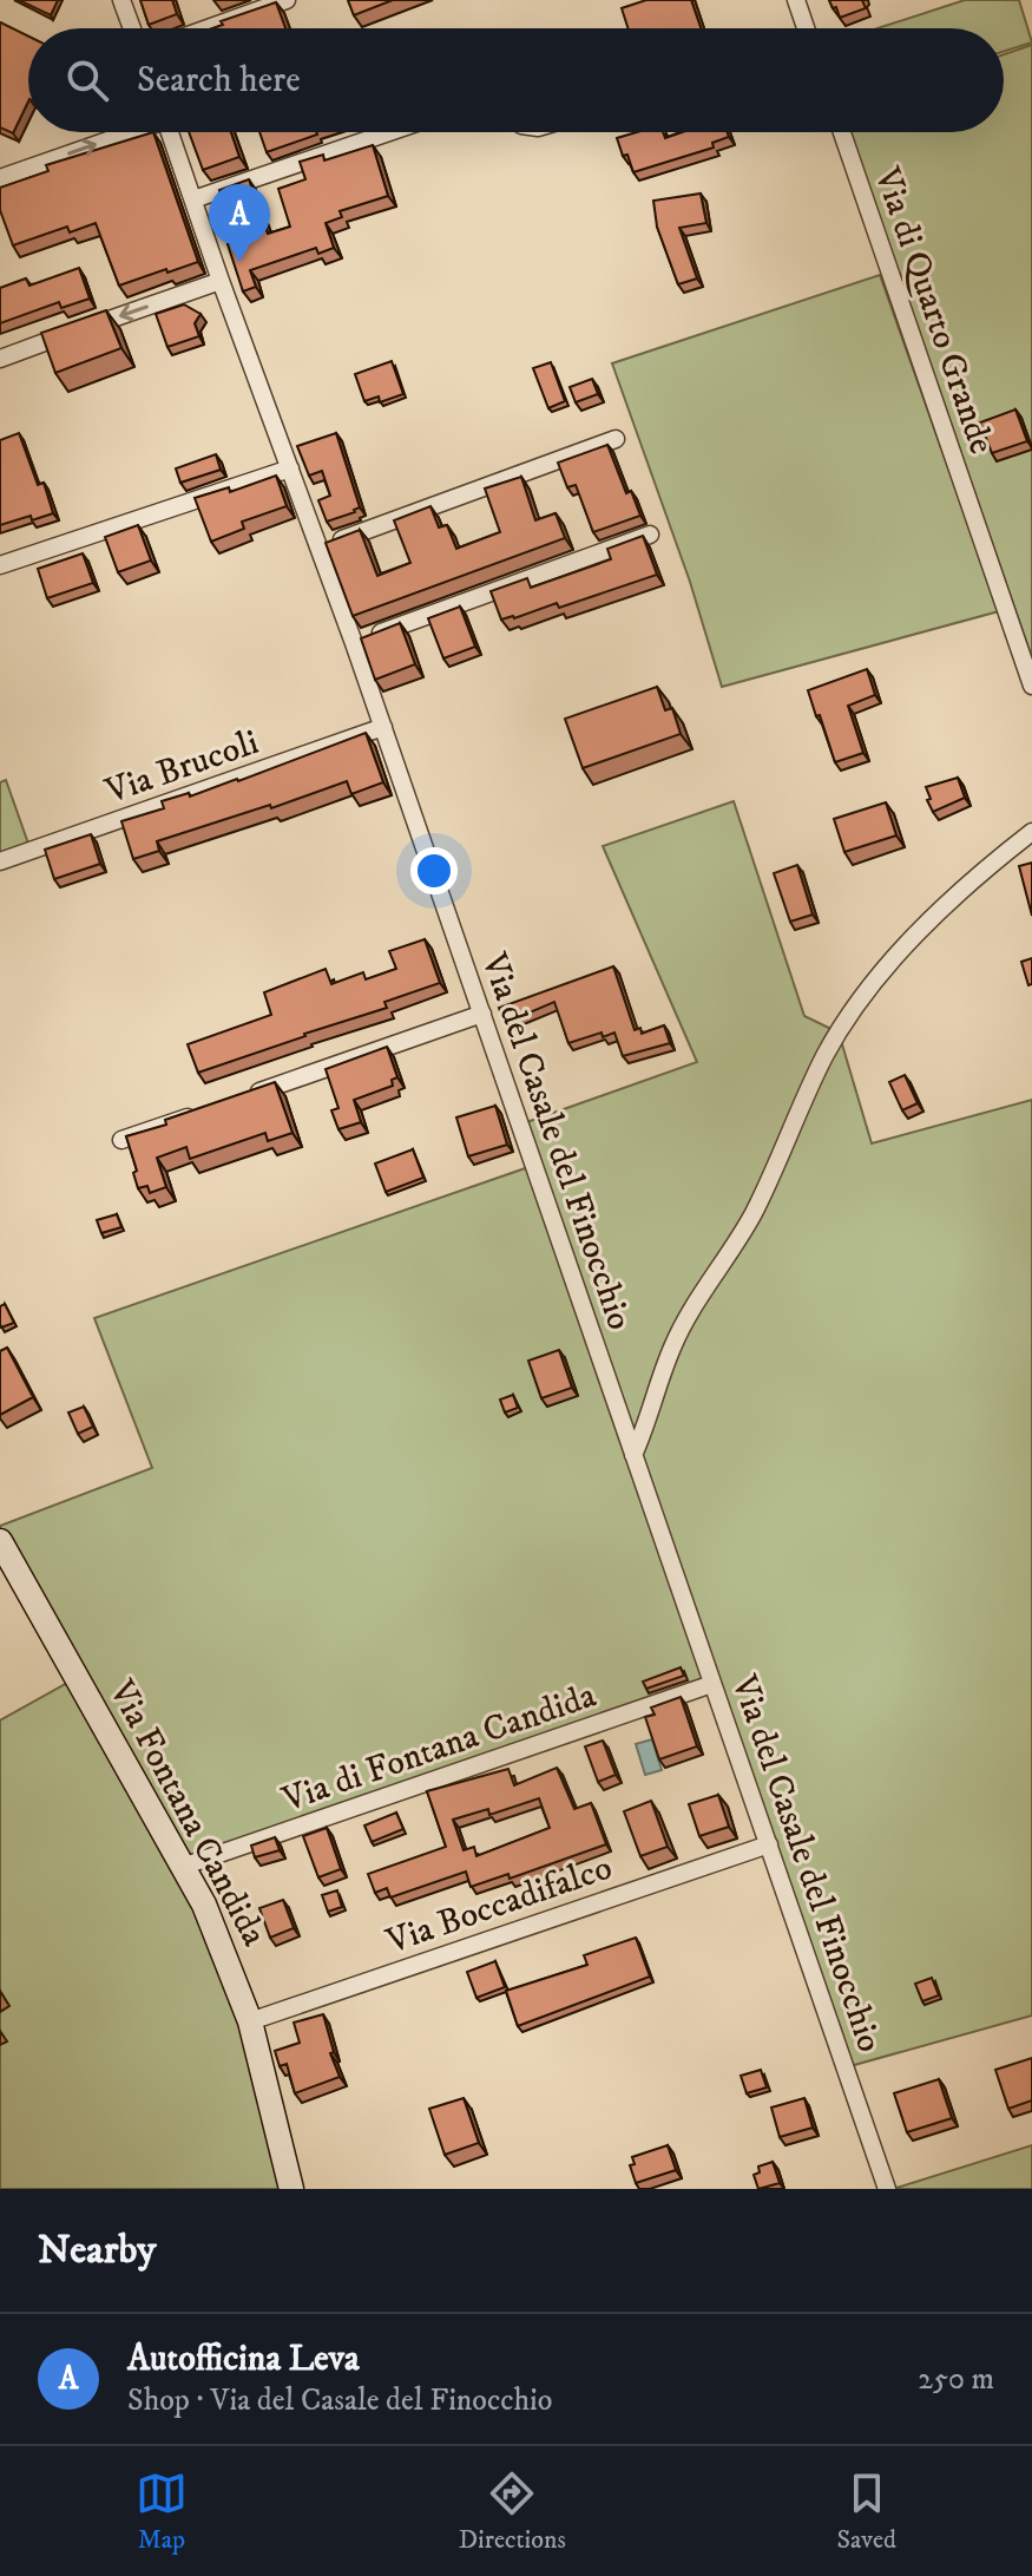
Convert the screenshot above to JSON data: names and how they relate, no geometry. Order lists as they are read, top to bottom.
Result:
{
  "streets": {
    "main road": ["Via Fontana Candida"],
    "street": [
      "Via di Quarto Grande",
      "Via Brucoli",
      "Via del Casale del Finocchio",
      "Via di Fontana Candida",
      "Via Boccadifalco"
    ]
  },
  "crossings": [
    ["Via Brucoli", "Via del Casale del Finocchio"],
    ["Via del Casale del Finocchio", "Via di Fontana Candida"],
    ["Via del Casale del Finocchio", "Via Boccadifalco"],
    ["Via di Fontana Candida", "Via Fontana Candida"],
    ["Via Fontana Candida", "Via Boccadifalco"]
  ],
  "page": {
    "search": "Search here",
    "pins": "A",
    "heading": "Nearby",
    "list": [
      {
        "mark": "A",
        "name": "Autofficina Leva",
        "note": "Shop · Via del Casale del Finocchio",
        "value": "250 m"
      }
    ],
    "nav": ["Map", "Directions", "Saved"]
  }
}
